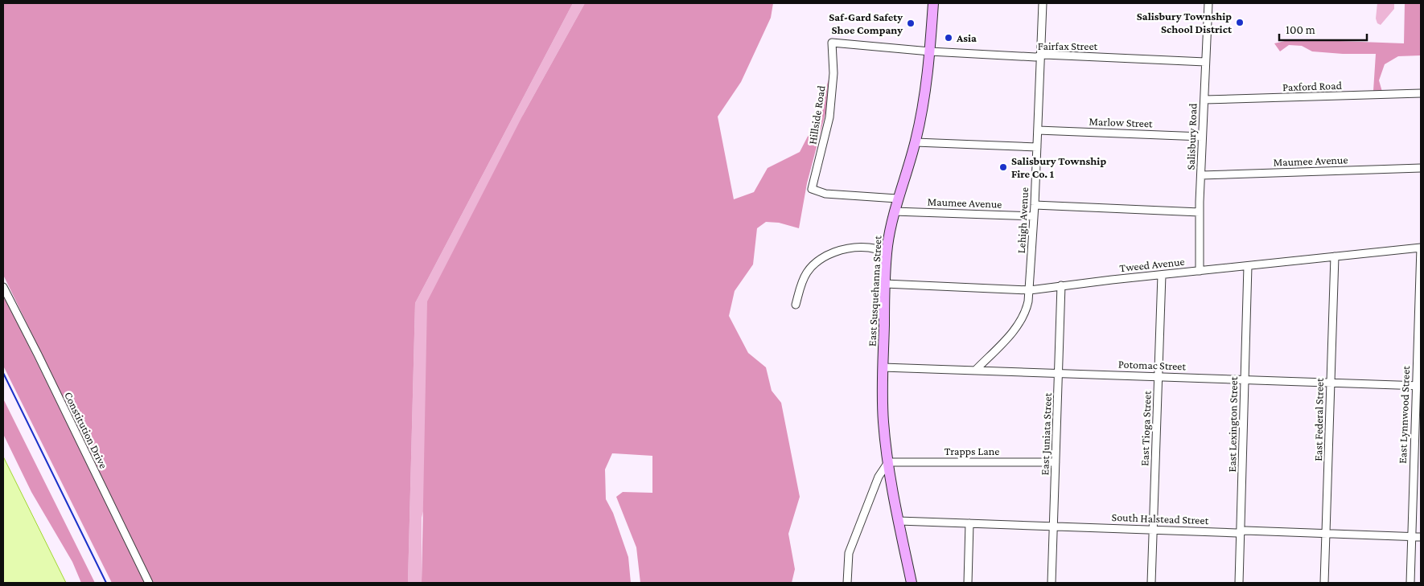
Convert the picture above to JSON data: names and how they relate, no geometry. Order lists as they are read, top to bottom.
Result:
{
  "streets": {
    "main road": ["East Susquehanna Street"],
    "street": [
      "Fairfax Street",
      "Paxford Road",
      "Hillside Road",
      "Marlow Street",
      "Salisbury Road",
      "Maumee Avenue",
      "Lehigh Avenue",
      "Tweed Avenue",
      "Potomac Street",
      "East Lynnwood Street",
      "East Federal Street",
      "East Lexington Street",
      "East Tioga Street",
      "Constitution Drive",
      "East Juniata Street",
      "Trapps Lane",
      "South Halstead Street"
    ]
  },
  "crossings": [
    ["Fairfax Street", "Hillside Road"],
    ["Fairfax Street", "Salisbury Road"],
    ["Fairfax Street", "Lehigh Avenue"],
    ["Fairfax Street", "East Susquehanna Street"],
    ["Paxford Road", "Salisbury Road"],
    ["Hillside Road", "East Susquehanna Street"],
    ["Marlow Street", "Salisbury Road"],
    ["Marlow Street", "Lehigh Avenue"],
    ["Salisbury Road", "Maumee Avenue"],
    ["Salisbury Road", "Tweed Avenue"],
    ["Maumee Avenue", "Lehigh Avenue"],
    ["Maumee Avenue", "East Susquehanna Street"],
    ["Lehigh Avenue", "Tweed Avenue"],
    ["Lehigh Avenue", "Potomac Street"],
    ["Tweed Avenue", "East Susquehanna Street"],
    ["Tweed Avenue", "East Lynnwood Street"],
    ["Tweed Avenue", "East Federal Street"],
    ["Tweed Avenue", "East Lexington Street"],
    ["Tweed Avenue", "East Tioga Street"],
    ["Tweed Avenue", "East Juniata Street"],
    ["East Susquehanna Street", "Potomac Street"],
    ["East Susquehanna Street", "Trapps Lane"],
    ["East Susquehanna Street", "South Halstead Street"],
    ["Potomac Street", "East Lynnwood Street"],
    ["Potomac Street", "East Federal Street"],
    ["Potomac Street", "East Lexington Street"],
    ["Potomac Street", "East Tioga Street"],
    ["Potomac Street", "East Juniata Street"],
    ["East Lynnwood Street", "South Halstead Street"],
    ["East Federal Street", "South Halstead Street"],
    ["East Lexington Street", "South Halstead Street"],
    ["East Tioga Street", "South Halstead Street"],
    ["East Juniata Street", "Trapps Lane"],
    ["East Juniata Street", "South Halstead Street"]
  ],
  "places": [
    "Salisbury Township School District",
    "Saf-Gard Safety Shoe Company",
    "Asia",
    "Salisbury Township Fire Co. 1"
  ],
  "scale_bar": "100 m"
}
